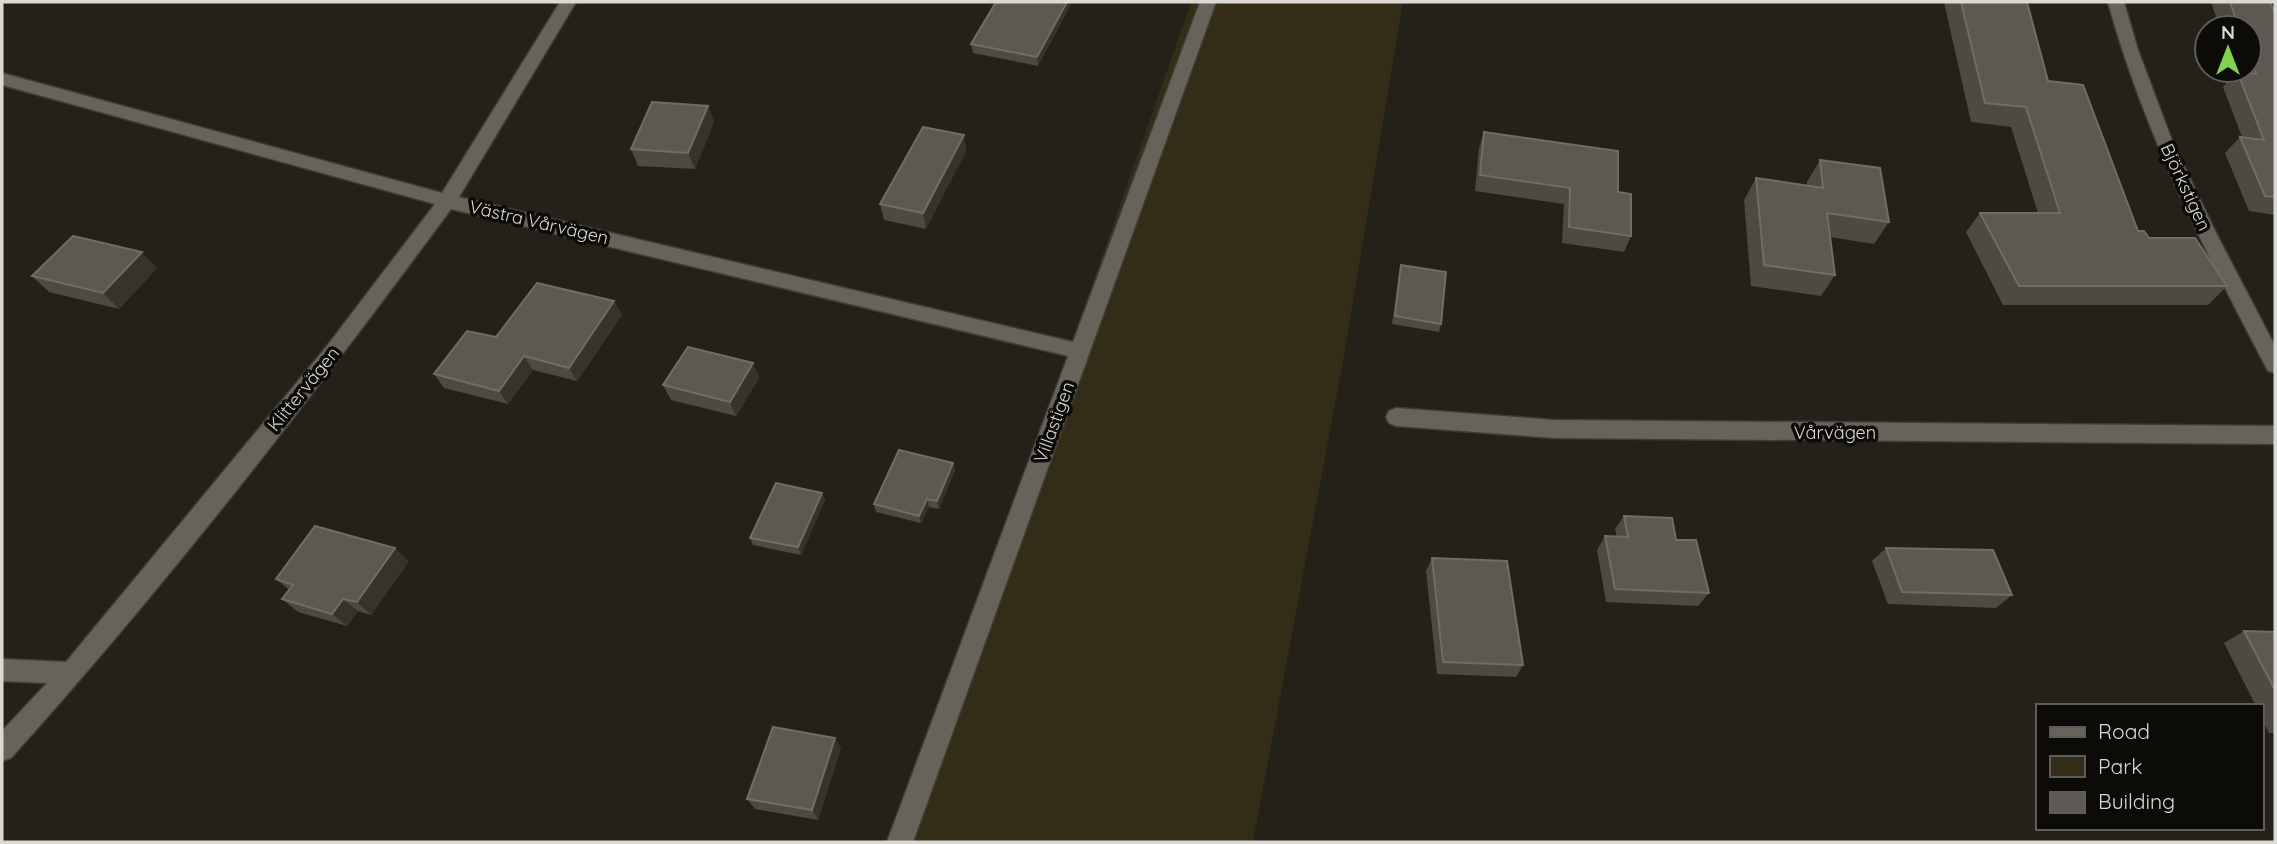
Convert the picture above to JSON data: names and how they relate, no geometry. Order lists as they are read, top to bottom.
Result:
{
  "streets": {
    "street": [
      "Björkstigen",
      "Västra Vårvägen",
      "Klittervägen",
      "Villastigen",
      "Vårvägen"
    ]
  },
  "crossings": [
    ["Västra Vårvägen", "Klittervägen"],
    ["Västra Vårvägen", "Villastigen"]
  ],
  "legend": ["Road", "Park", "Building"],
  "north": "top"
}
